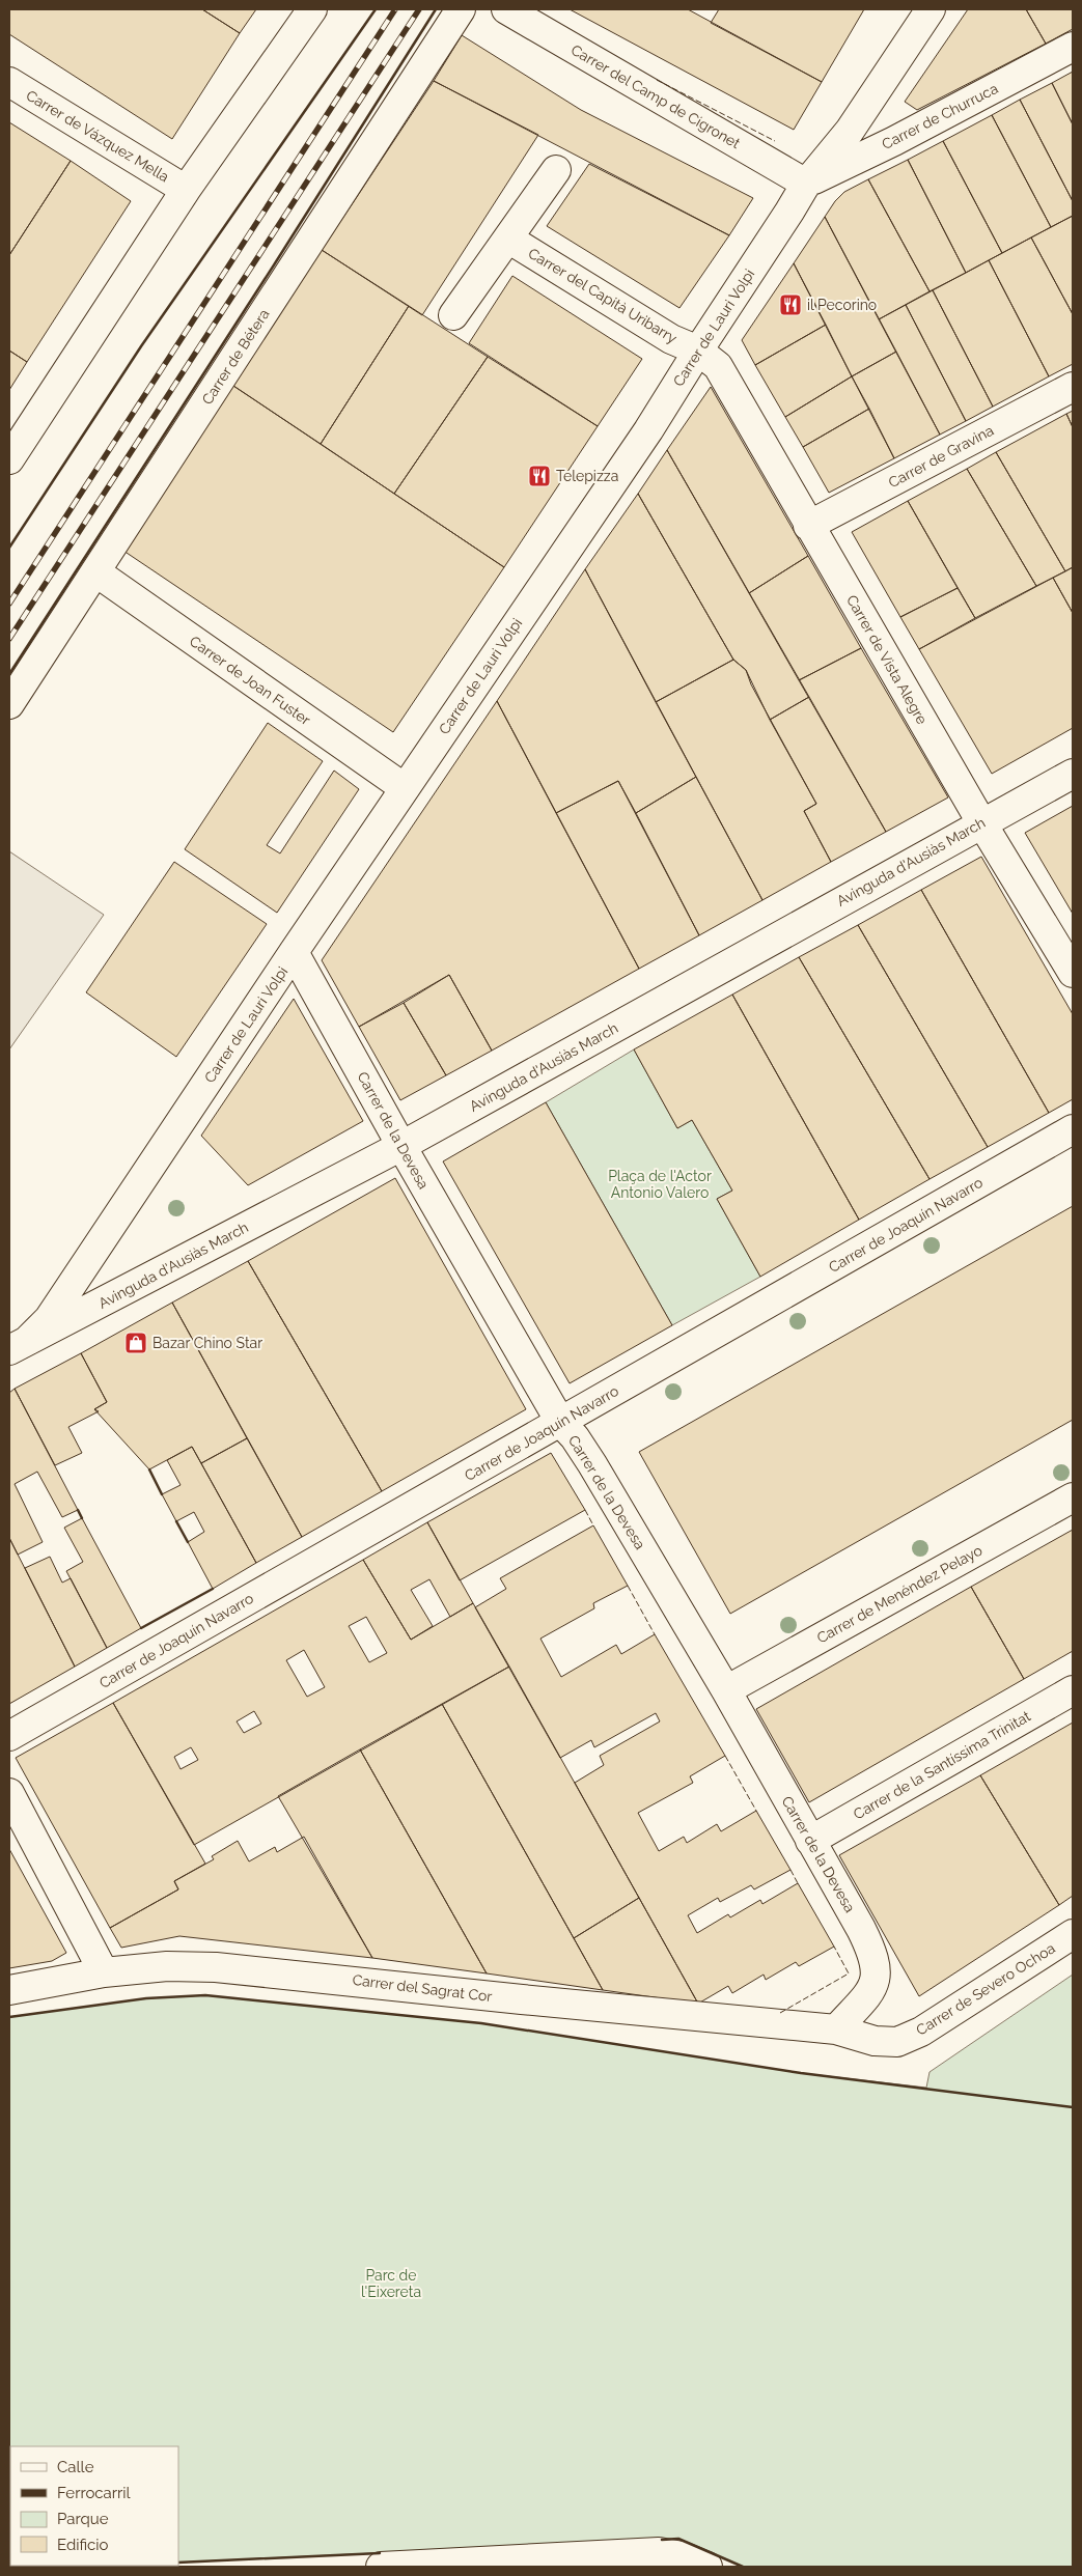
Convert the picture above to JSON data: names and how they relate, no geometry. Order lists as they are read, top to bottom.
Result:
{
  "streets": {
    "street": [
      "Carrer del Camp de Cigronet",
      "Carrer de Churruca",
      "Carrer de Vázquez Mella",
      "Carrer del Capità Uribarry",
      "Carrer de Lauri Volpi",
      "Carrer de Bétera",
      "Carrer de Gravina",
      "Carrer de Vista Alegre",
      "Carrer de Joan Fuster",
      "Avinguda d'Ausiàs March",
      "Carrer de la Devesa",
      "Carrer de Joaquín Navarro",
      "Carrer de Menéndez Pelayo",
      "Carrer de la Santíssima Trinitat",
      "Carrer del Sagrat Cor",
      "Carrer de Severo Ochoa"
    ]
  },
  "crossings": [
    ["Carrer del Camp de Cigronet", "Carrer de Churruca"],
    ["Carrer del Camp de Cigronet", "Carrer de Lauri Volpi"],
    ["Carrer de Churruca", "Carrer de Lauri Volpi"],
    ["Carrer del Capità Uribarry", "Carrer de Lauri Volpi"],
    ["Carrer del Capità Uribarry", "Carrer de Vista Alegre"],
    ["Carrer de Lauri Volpi", "Carrer de Vista Alegre"],
    ["Carrer de Lauri Volpi", "Carrer de Joan Fuster"],
    ["Carrer de Lauri Volpi", "Avinguda d'Ausiàs March"],
    ["Carrer de Lauri Volpi", "Carrer de la Devesa"],
    ["Carrer de Bétera", "Carrer de Joan Fuster"],
    ["Carrer de Gravina", "Carrer de Vista Alegre"],
    ["Carrer de Vista Alegre", "Avinguda d'Ausiàs March"],
    ["Avinguda d'Ausiàs March", "Carrer de la Devesa"],
    ["Carrer de la Devesa", "Carrer de Joaquín Navarro"],
    ["Carrer de la Devesa", "Carrer de Menéndez Pelayo"],
    ["Carrer de la Devesa", "Carrer de la Santíssima Trinitat"],
    ["Carrer de la Devesa", "Carrer del Sagrat Cor"],
    ["Carrer de la Devesa", "Carrer de Severo Ochoa"],
    ["Carrer del Sagrat Cor", "Carrer de Severo Ochoa"]
  ],
  "parks": ["Plaça de l'Actor Antonio Valero", "Parc de l'Eixereta"],
  "places": {
    "restaurant": ["il Pecorino", "Telepizza"],
    "shop": ["Bazar Chino Star"]
  },
  "legend": [
    "Calle",
    "Ferrocarril",
    "Parque",
    "Edificio"
  ]
}
